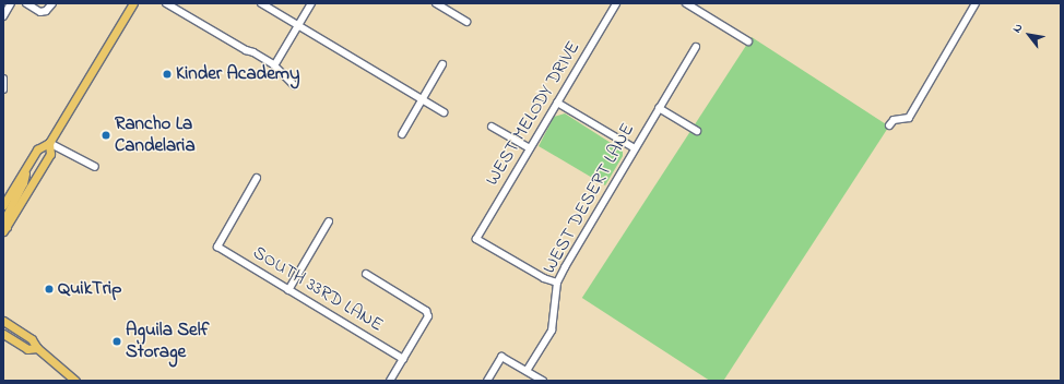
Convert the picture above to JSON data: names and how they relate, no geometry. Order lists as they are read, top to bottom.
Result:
{
  "streets": {
    "street": ["WEST MELODY DRIVE", "WEST DESERT LANE", "SOUTH 33RD LANE"]
  },
  "crossings": [
    ["WEST MELODY DRIVE", "WEST DESERT LANE"]
  ],
  "places": [
    "Kinder Academy",
    "Rancho La Candelaria",
    "QuikTrip",
    "Aguila Self Storage"
  ],
  "north": "top left"
}
